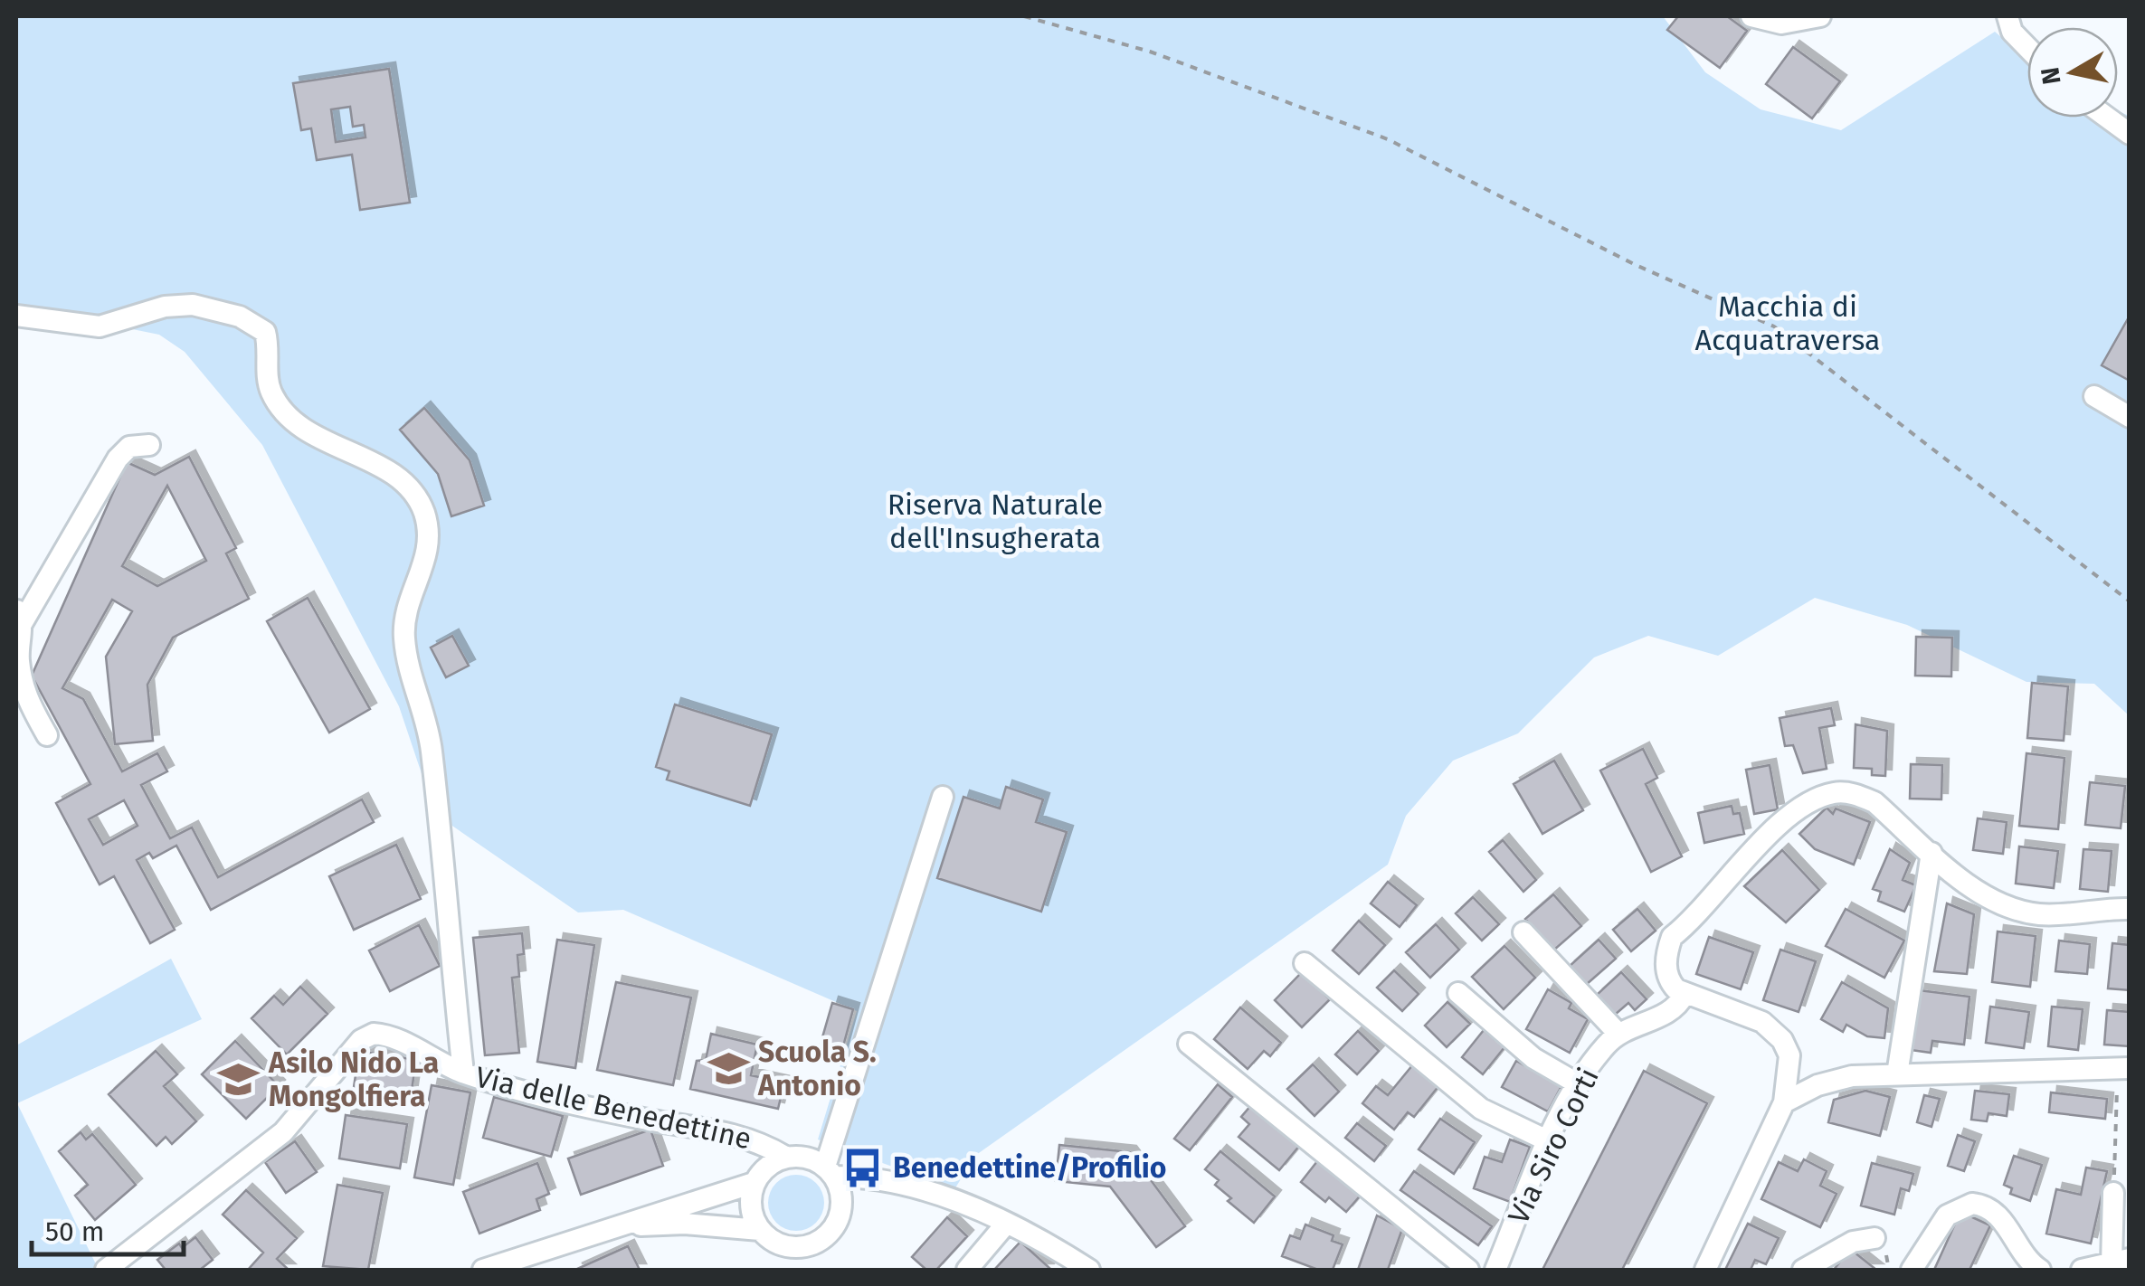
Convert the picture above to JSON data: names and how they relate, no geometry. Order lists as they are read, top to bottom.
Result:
{
  "streets": {
    "street": ["Via delle Benedettine", "Via Siro Corti"]
  },
  "parks": ["Macchia di Acquatraversa", "Riserva Naturale dell'Insugherata"],
  "places": {
    "school or university": ["Scuola S. Antonio", "Asilo Nido La Mongolfiera"],
    "bus stop": ["Benedettine/Profilio"]
  },
  "scale_bar": "50 m",
  "north": "left"
}
